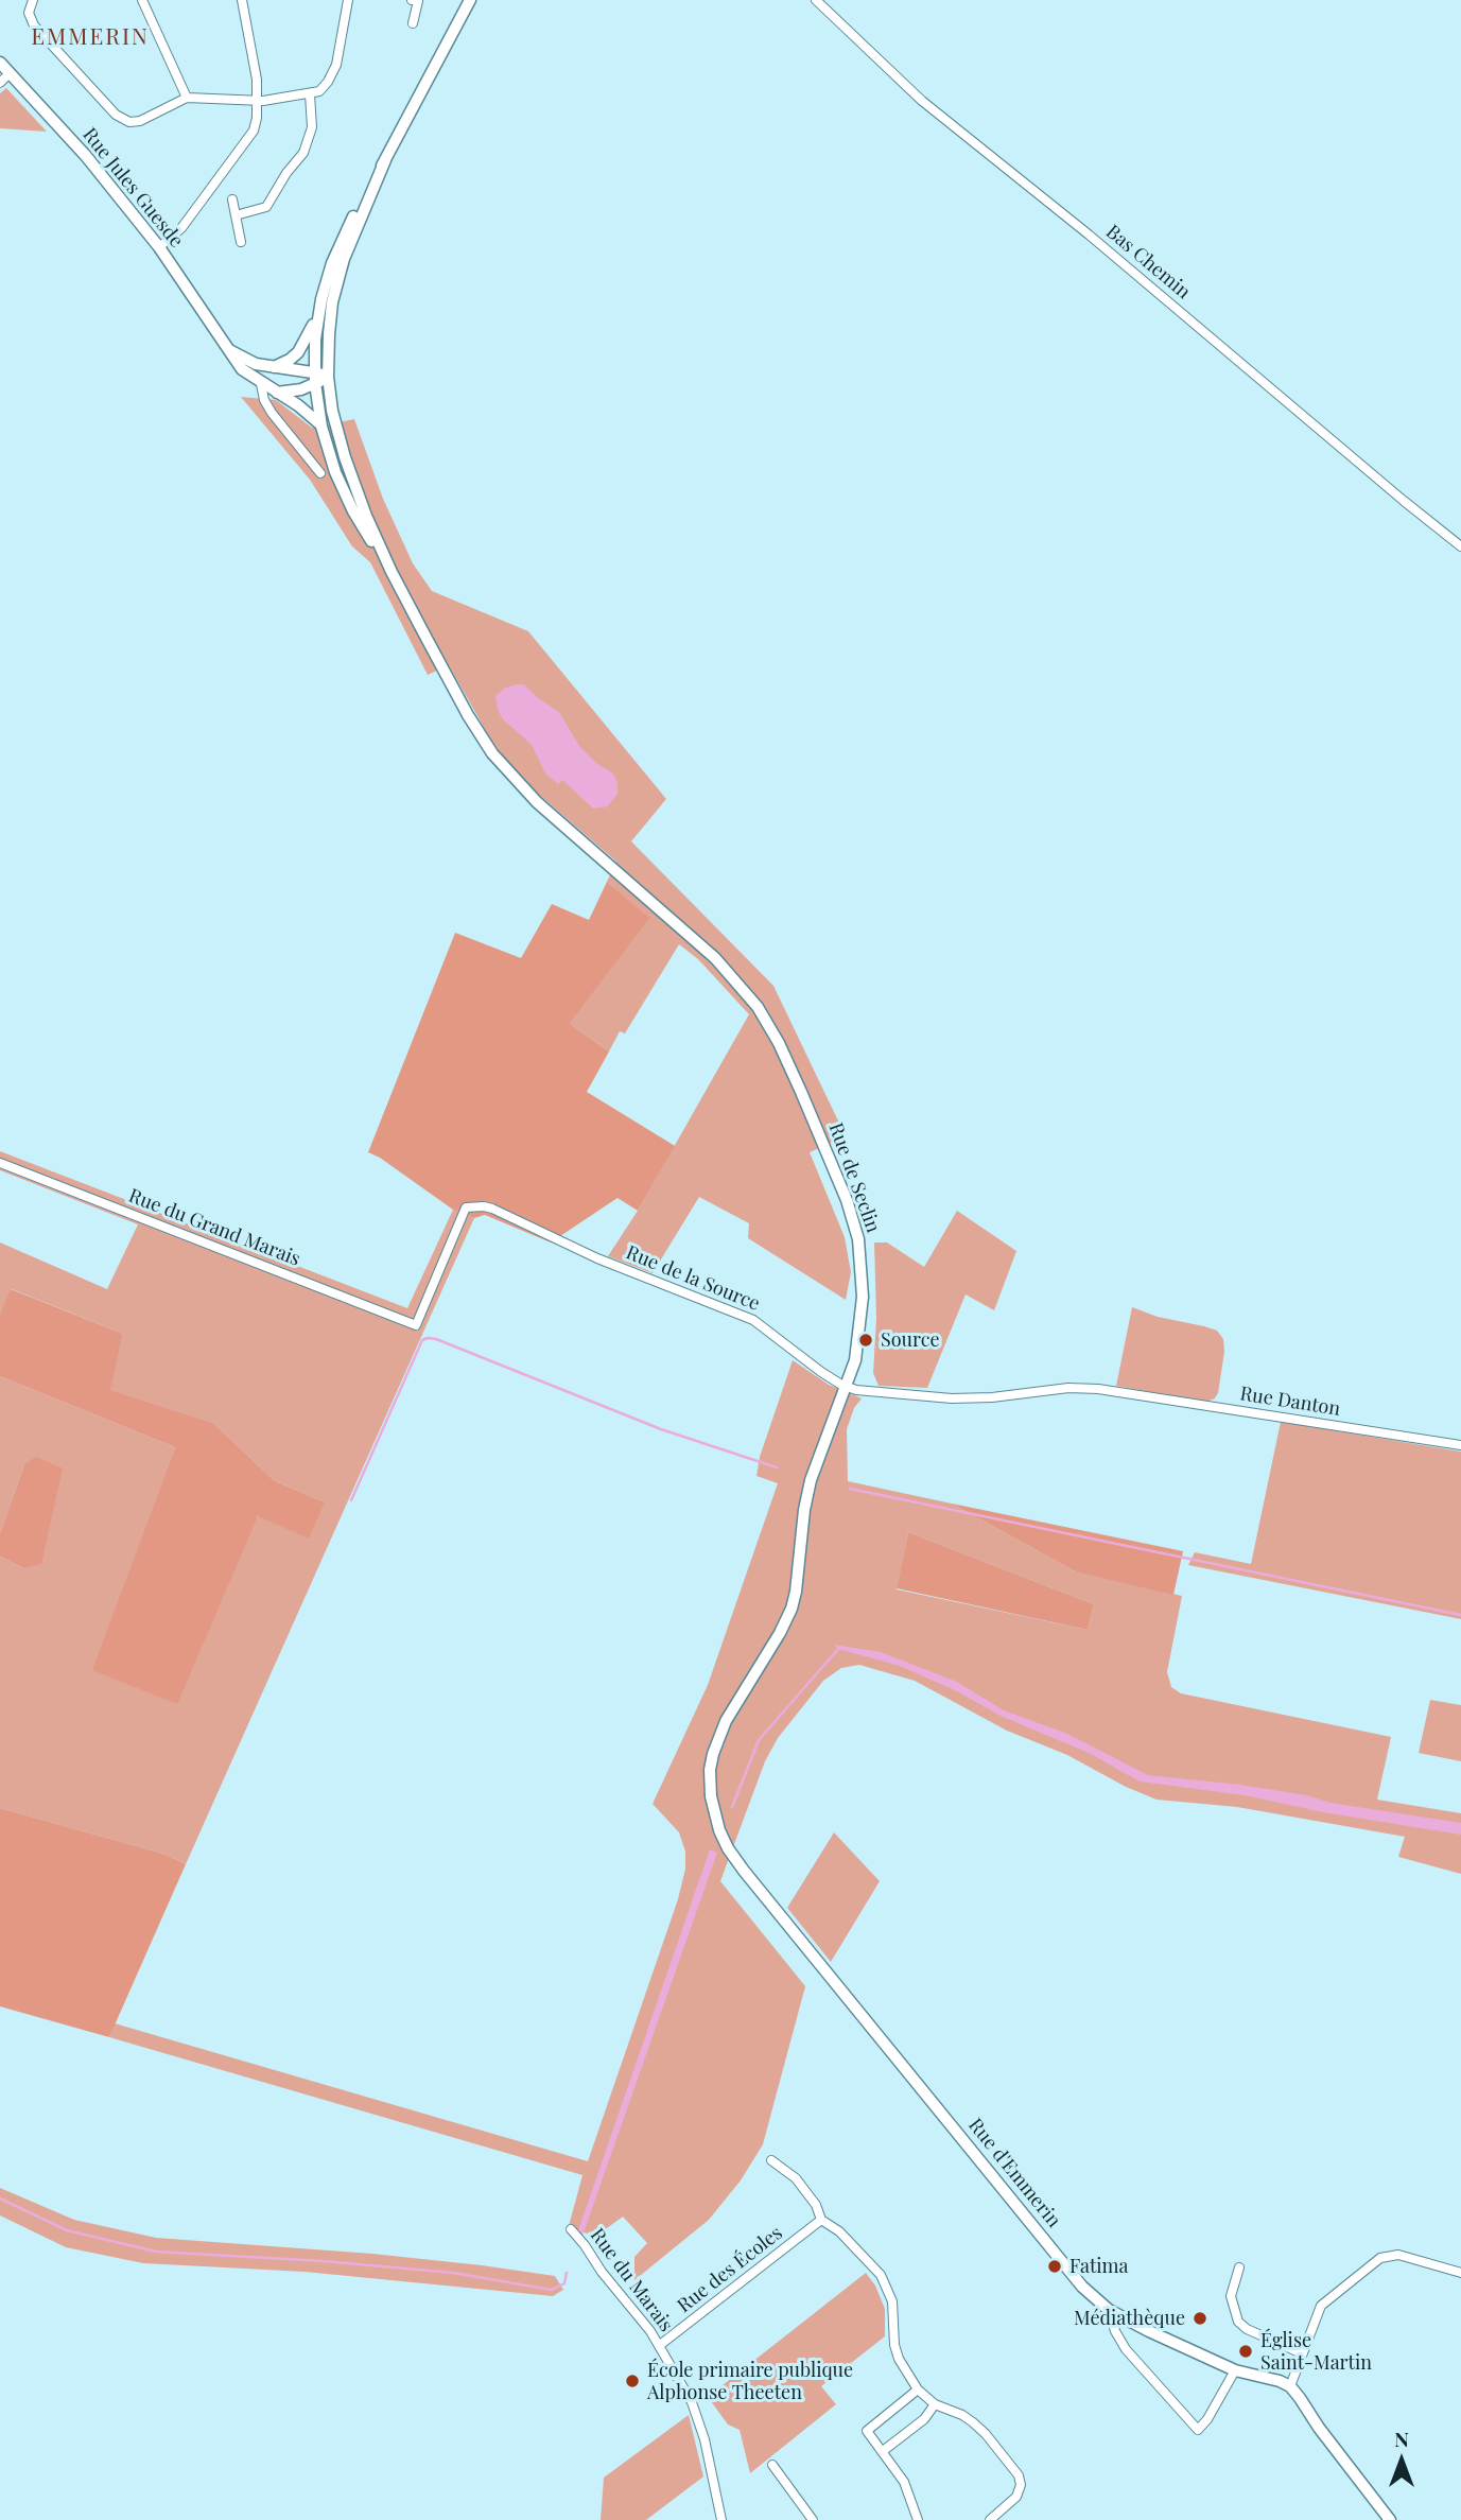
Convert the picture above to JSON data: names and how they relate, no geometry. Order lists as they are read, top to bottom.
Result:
{
  "streets": {
    "main road": ["Rue Jules Guesde", "Rue de Seclin", "Rue d'Emmerin"],
    "street": [
      "Bas Chemin",
      "Rue du Grand Marais",
      "Rue de la Source",
      "Rue Danton",
      "Rue des Écoles",
      "Rue du Marais"
    ]
  },
  "crossings": [
    ["Rue de Seclin", "Rue de la Source"],
    ["Rue de Seclin", "Rue d'Emmerin"],
    ["Rue du Grand Marais", "Rue de la Source"],
    ["Rue de la Source", "Rue Danton"],
    ["Rue des Écoles", "Rue du Marais"]
  ],
  "districts": ["EMMERIN"],
  "places": [
    "Source",
    "Fatima",
    "Médiathèque",
    "Église Saint-Martin",
    "École primaire publique Alphonse Theeten"
  ],
  "north": "top"
}
